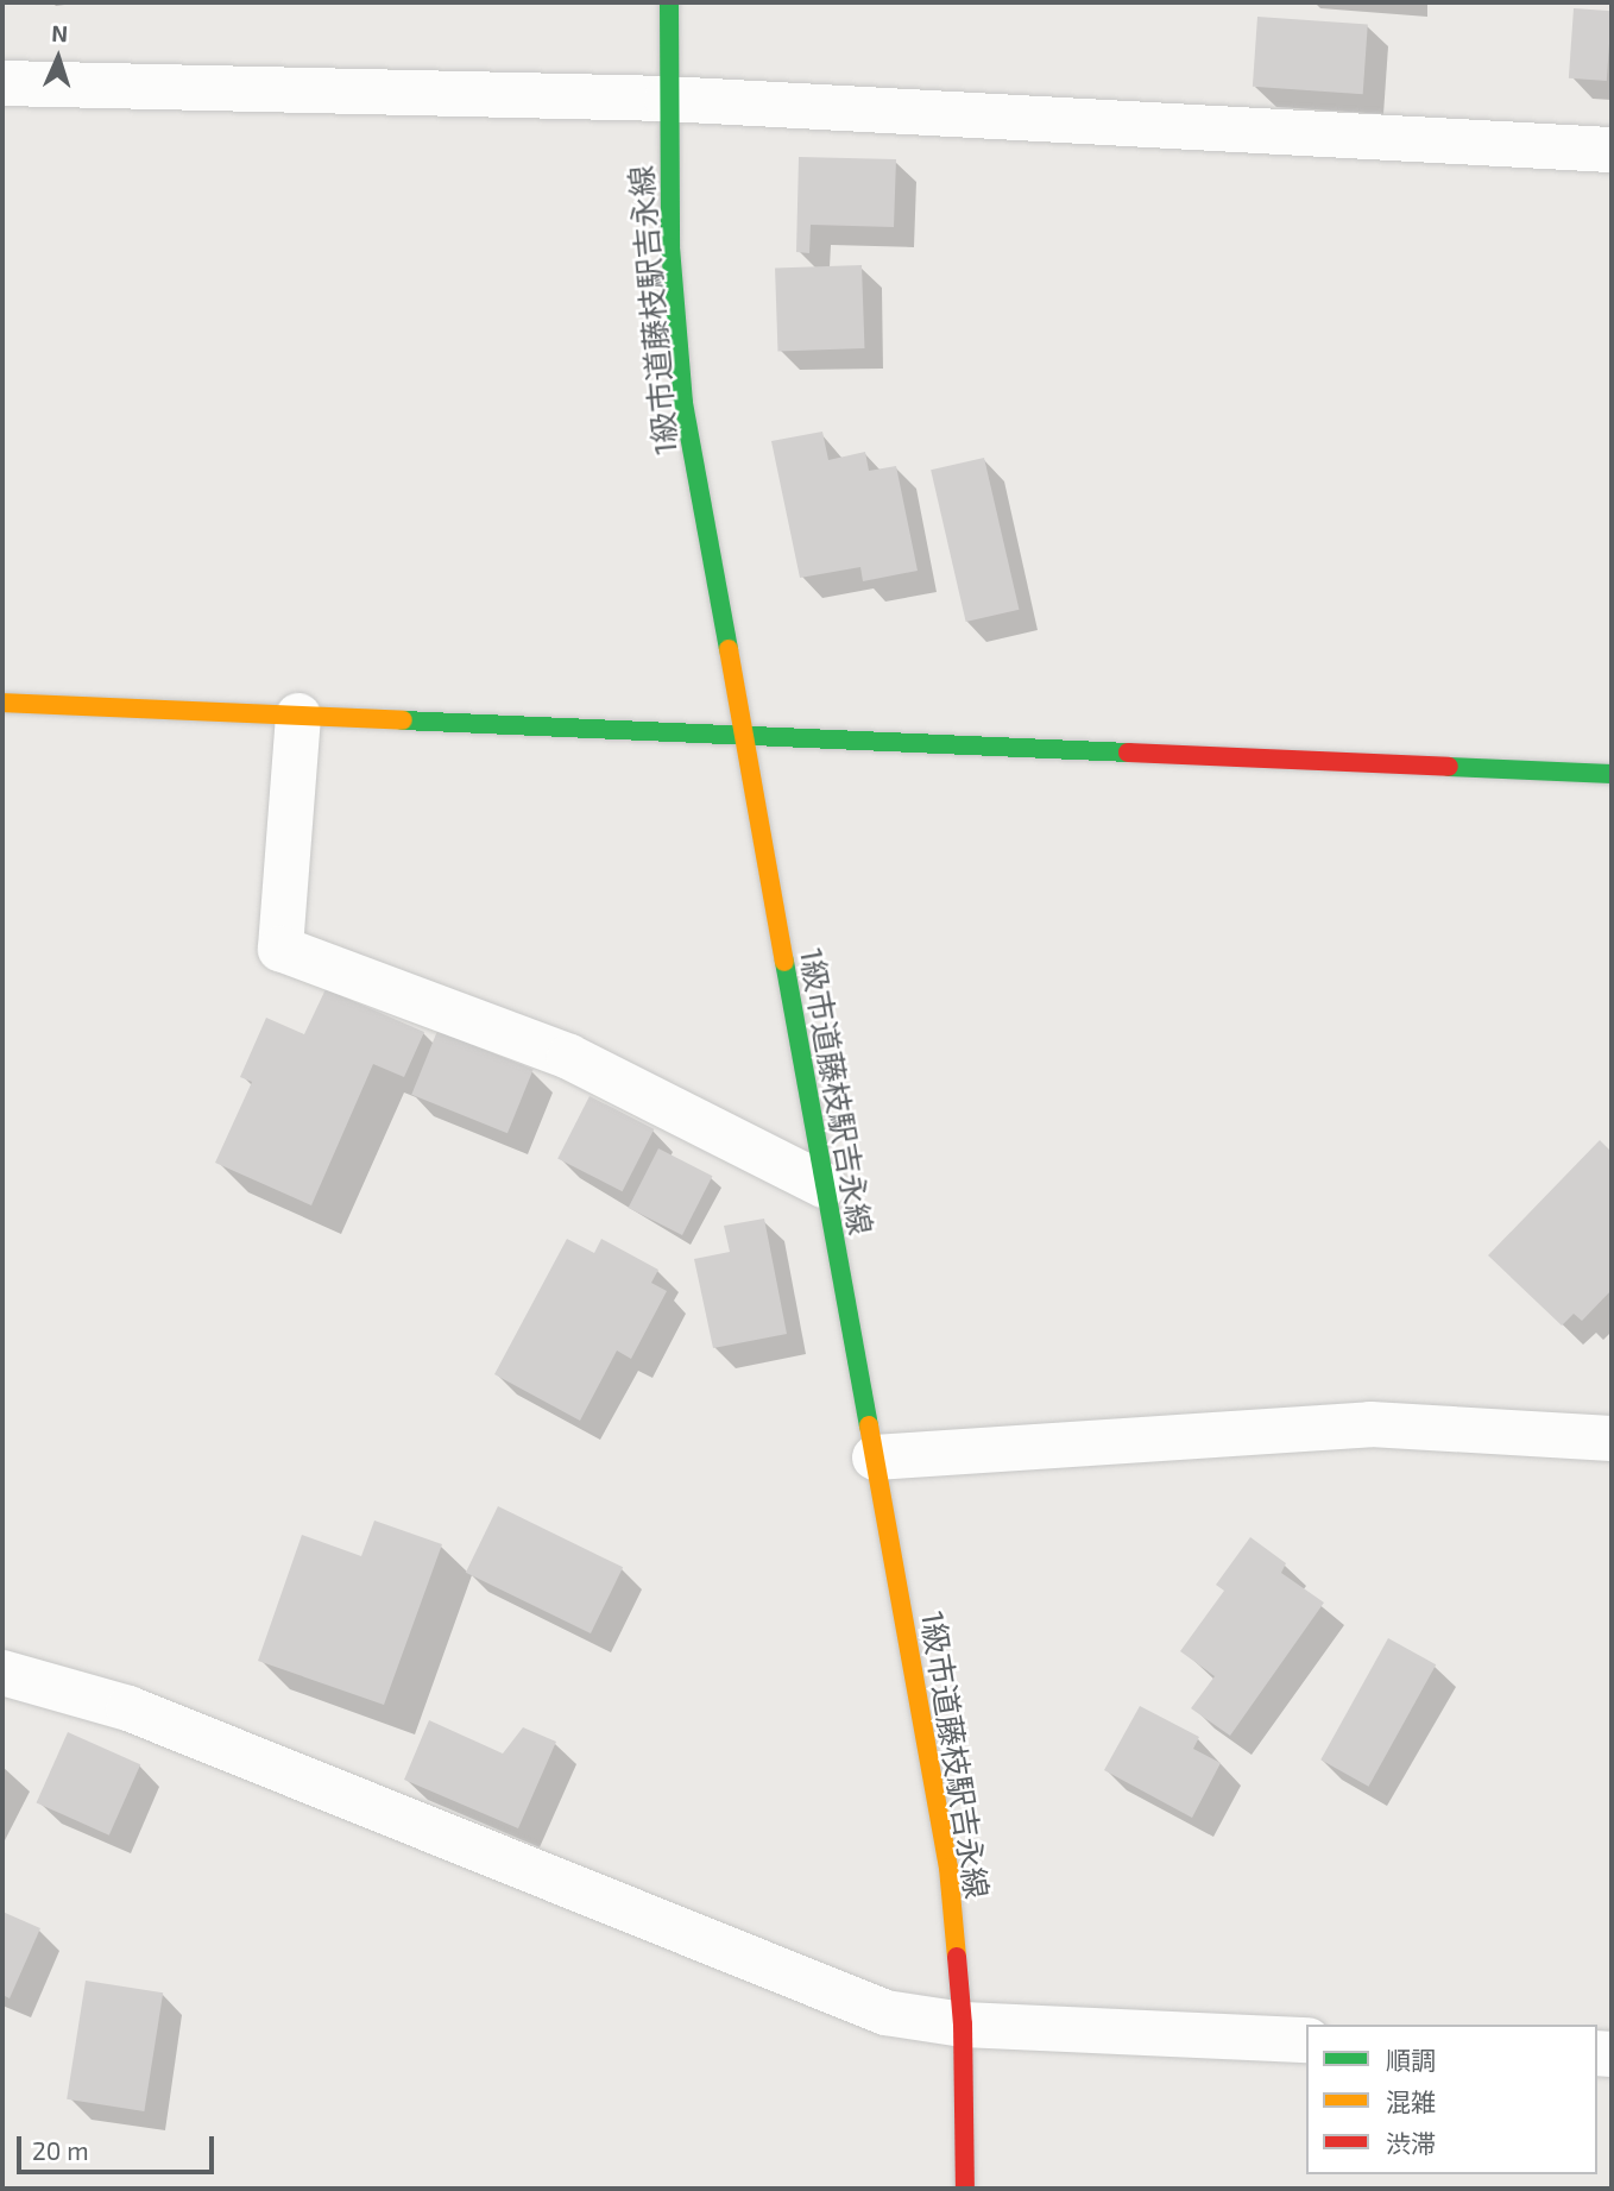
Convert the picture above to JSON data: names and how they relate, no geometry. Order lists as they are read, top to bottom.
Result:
{
  "streets": {
    "street": ["1級市道藤枝駅吉永線"]
  },
  "legend": ["順調", "混雑", "渋滞"],
  "scale_bar": "20 m",
  "north": "top"
}
